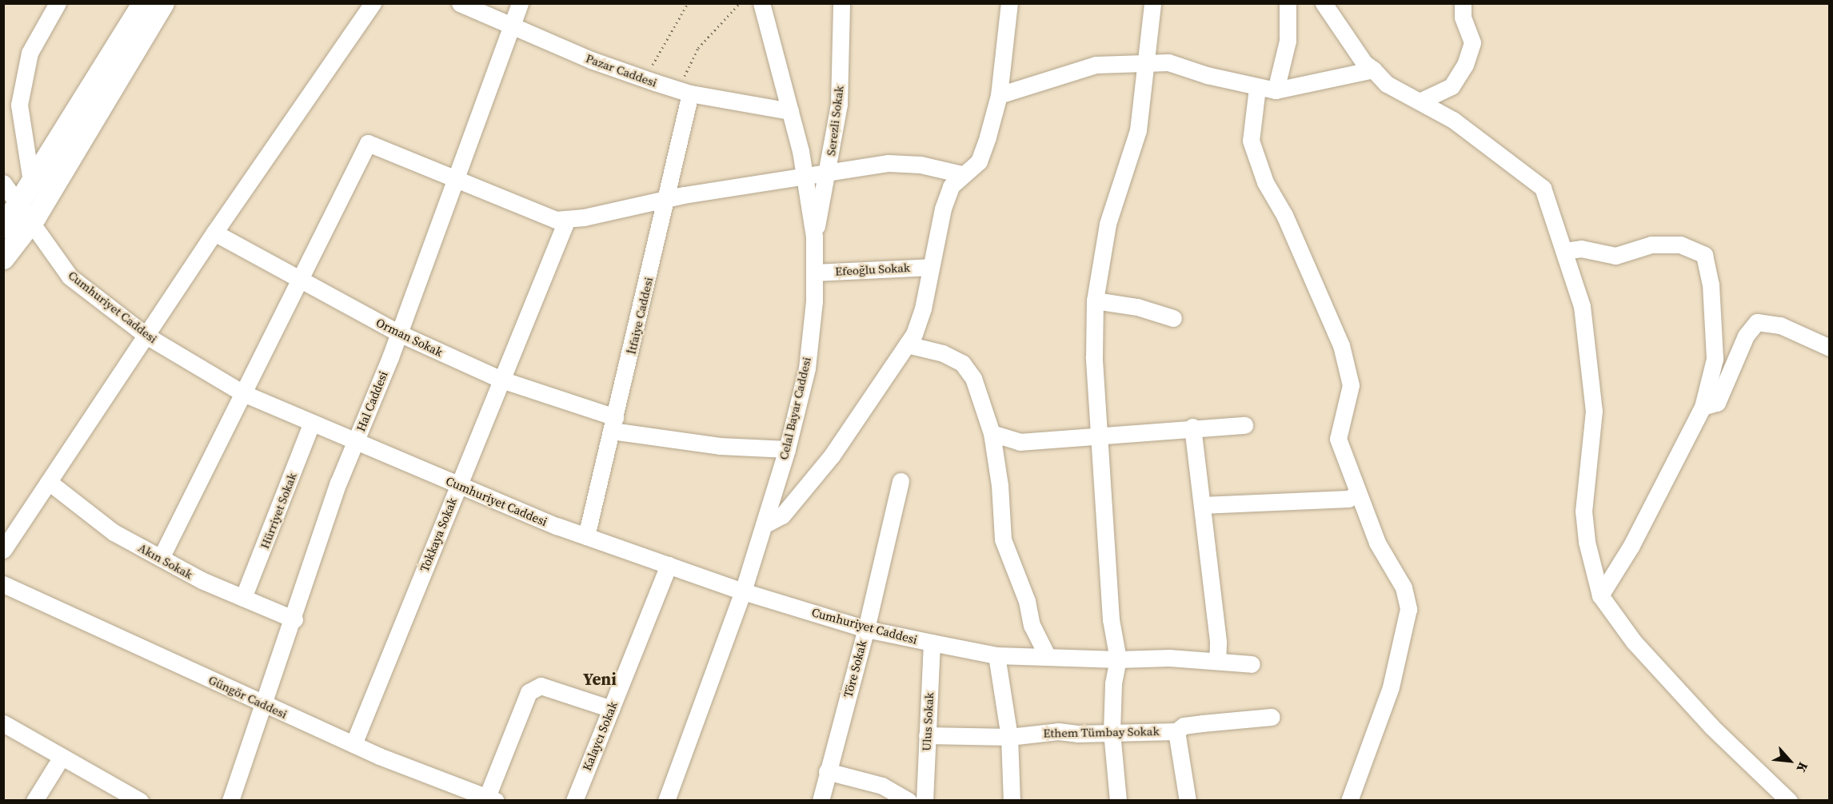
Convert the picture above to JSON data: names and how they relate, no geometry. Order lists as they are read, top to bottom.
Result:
{
  "streets": {
    "street": [
      "Pazar Caddesi",
      "Serezli Sokak",
      "Efeoğlu Sokak",
      "Cumhuriyet Caddesi",
      "İtfaiye Caddesi",
      "Orman Sokak",
      "Hal Caddesi",
      "Celal Bayar Caddesi",
      "Hürriyet Sokak",
      "Tokkaya Sokak",
      "Akın Sokak",
      "Töre Sokak",
      "Güngör Caddesi",
      "Ulus Sokak",
      "Ethem Tümbay Sokak",
      "Kalaycı Sokak"
    ]
  },
  "crossings": [
    ["Pazar Caddesi", "İtfaiye Caddesi"],
    ["Pazar Caddesi", "Hal Caddesi"],
    ["Pazar Caddesi", "Celal Bayar Caddesi"],
    ["Serezli Sokak", "Celal Bayar Caddesi"],
    ["Efeoğlu Sokak", "Celal Bayar Caddesi"],
    ["Cumhuriyet Caddesi", "İtfaiye Caddesi"],
    ["Cumhuriyet Caddesi", "Hal Caddesi"],
    ["Cumhuriyet Caddesi", "Celal Bayar Caddesi"],
    ["Cumhuriyet Caddesi", "Hürriyet Sokak"],
    ["Cumhuriyet Caddesi", "Tokkaya Sokak"],
    ["Cumhuriyet Caddesi", "Töre Sokak"],
    ["Cumhuriyet Caddesi", "Ulus Sokak"],
    ["Cumhuriyet Caddesi", "Kalaycı Sokak"],
    ["İtfaiye Caddesi", "Orman Sokak"],
    ["Orman Sokak", "Hal Caddesi"],
    ["Orman Sokak", "Celal Bayar Caddesi"],
    ["Orman Sokak", "Tokkaya Sokak"],
    ["Hal Caddesi", "Akın Sokak"],
    ["Hal Caddesi", "Güngör Caddesi"],
    ["Hürriyet Sokak", "Akın Sokak"],
    ["Tokkaya Sokak", "Güngör Caddesi"],
    ["Ulus Sokak", "Ethem Tümbay Sokak"]
  ],
  "districts": ["Yeni"],
  "north": "bottom right"
}
